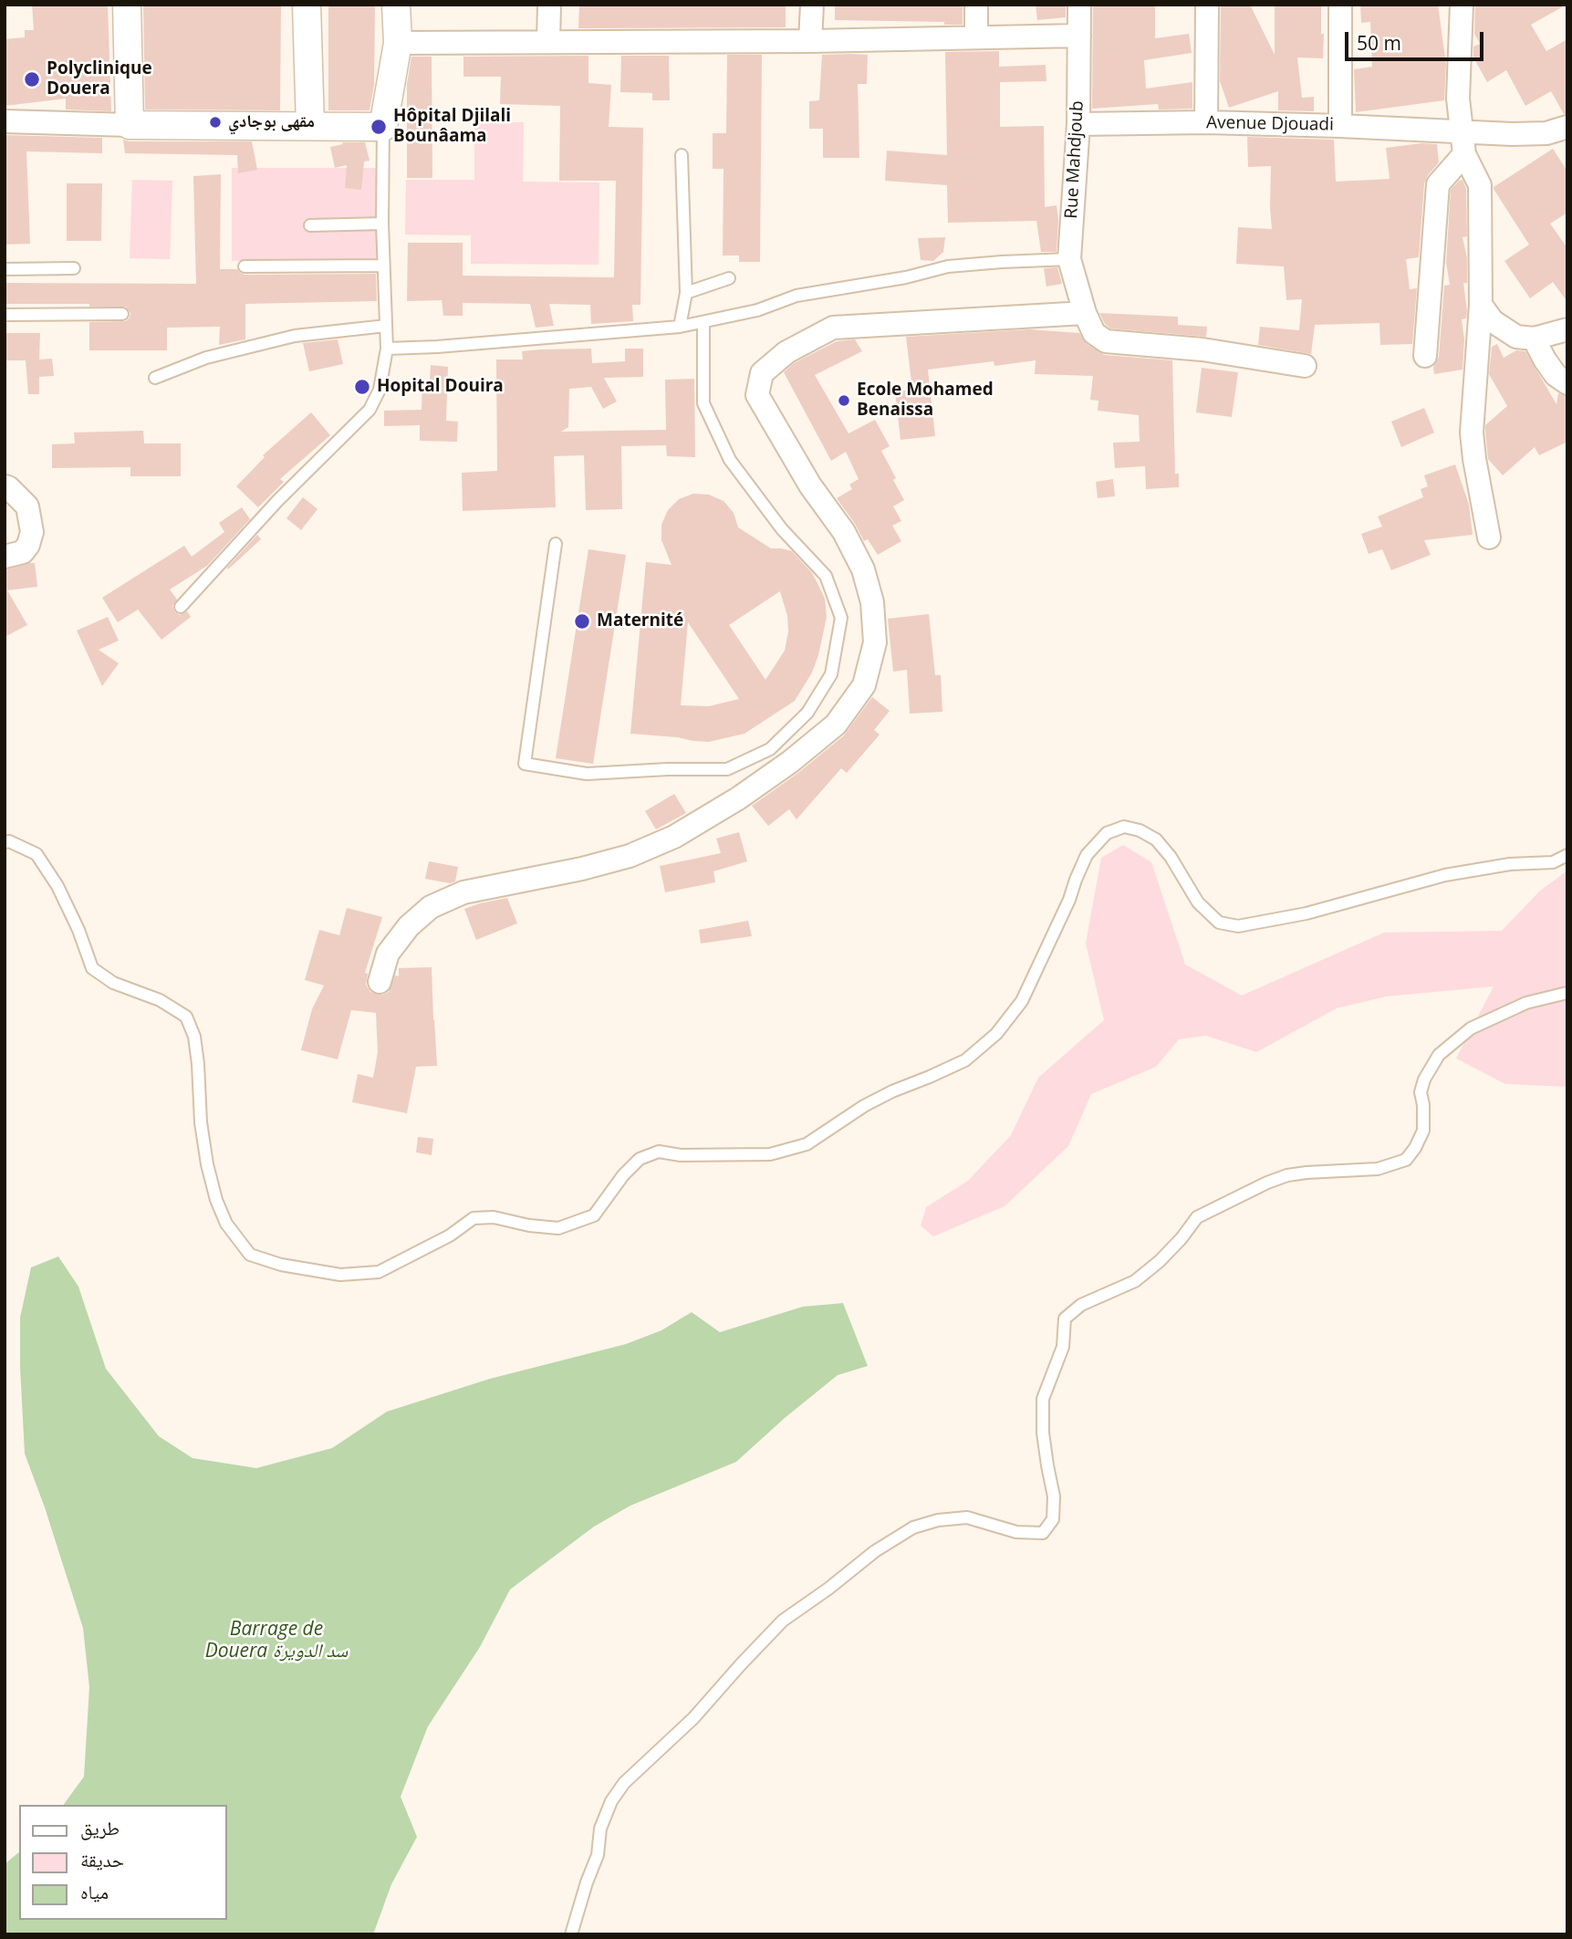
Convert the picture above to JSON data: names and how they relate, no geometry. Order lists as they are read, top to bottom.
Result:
{
  "streets": {
    "street": ["Avenue Djouadi", "Rue Mahdjoub"]
  },
  "crossings": [
    ["Avenue Djouadi", "Rue Mahdjoub"]
  ],
  "water": ["Barrage de Douera سد الدويرة"],
  "places": [
    "Polyclinique Douera",
    "مقهى بوجادي",
    "Hôpital Djilali Bounâama",
    "Hopital Douira",
    "Ecole Mohamed Benaissa",
    "Maternité"
  ],
  "legend": ["طريق", "حديقة", "مياه"],
  "scale_bar": "50 m"
}
